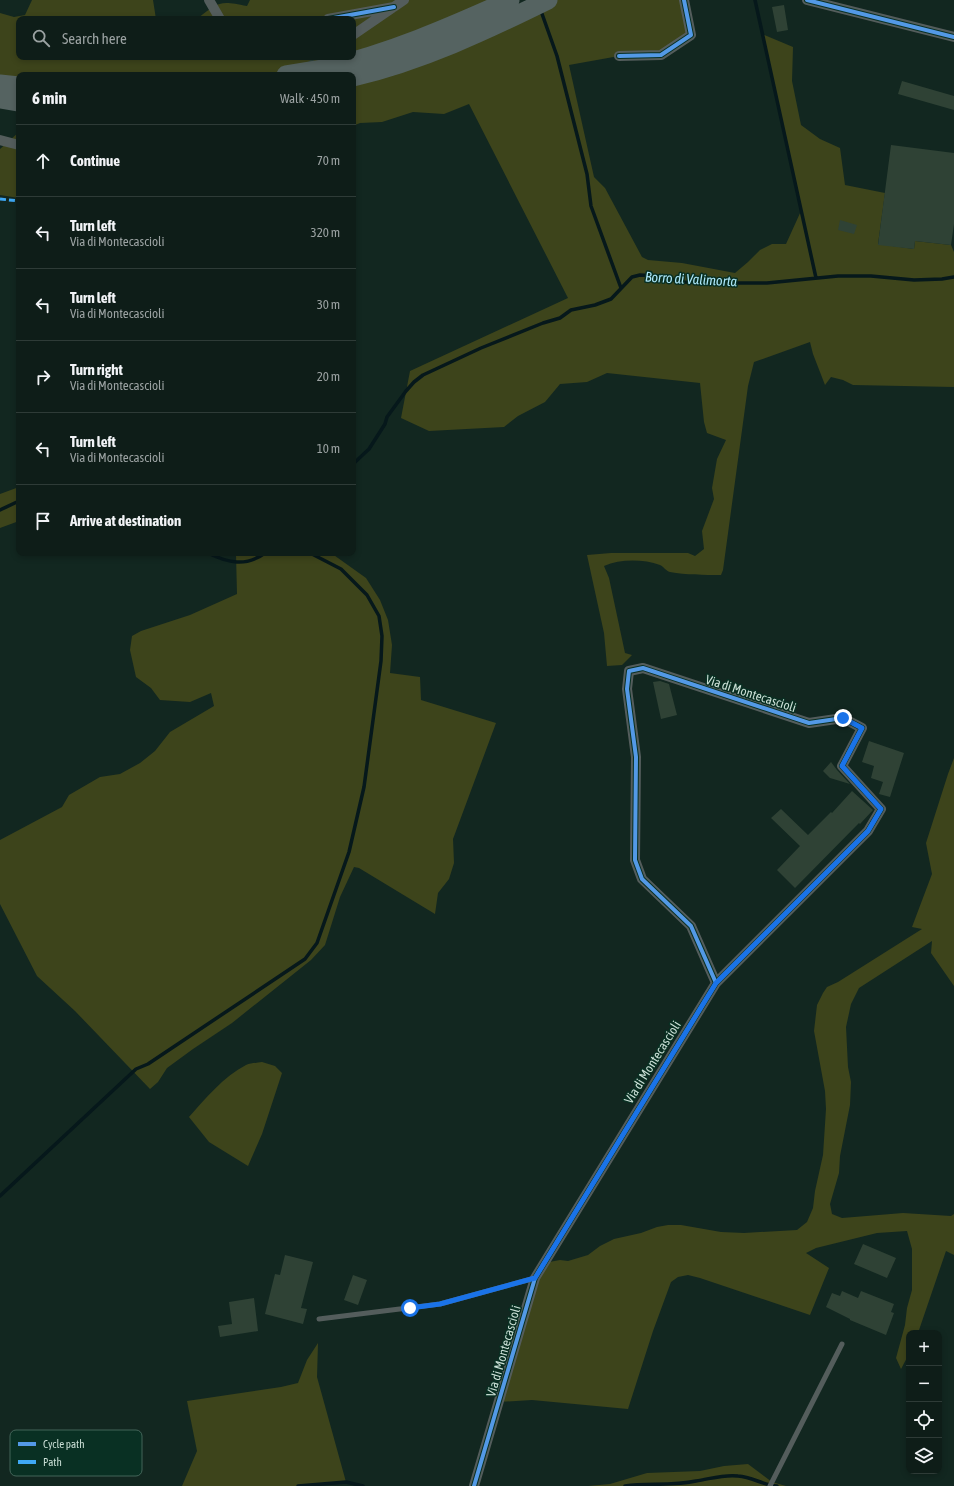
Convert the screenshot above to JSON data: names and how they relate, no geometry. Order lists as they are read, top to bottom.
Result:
{
  "streets": {
    "street": ["Via di Montecascioli"]
  },
  "water": ["Borro di Valimorta"],
  "legend": ["Cycle path", "Path"],
  "page": {
    "search": "Search here",
    "heading": ["6 min", "Walk · 450 m"],
    "list": [
      ["Continue", "70 m"],
      ["Turn left", "Via di Montecascioli", "320 m"],
      ["Turn left", "Via di Montecascioli", "30 m"],
      ["Turn right", "Via di Montecascioli", "20 m"],
      ["Turn left", "Via di Montecascioli", "10 m"],
      "Arrive at destination"
    ],
    "map_buttons": ["+", "−"]
  }
}
